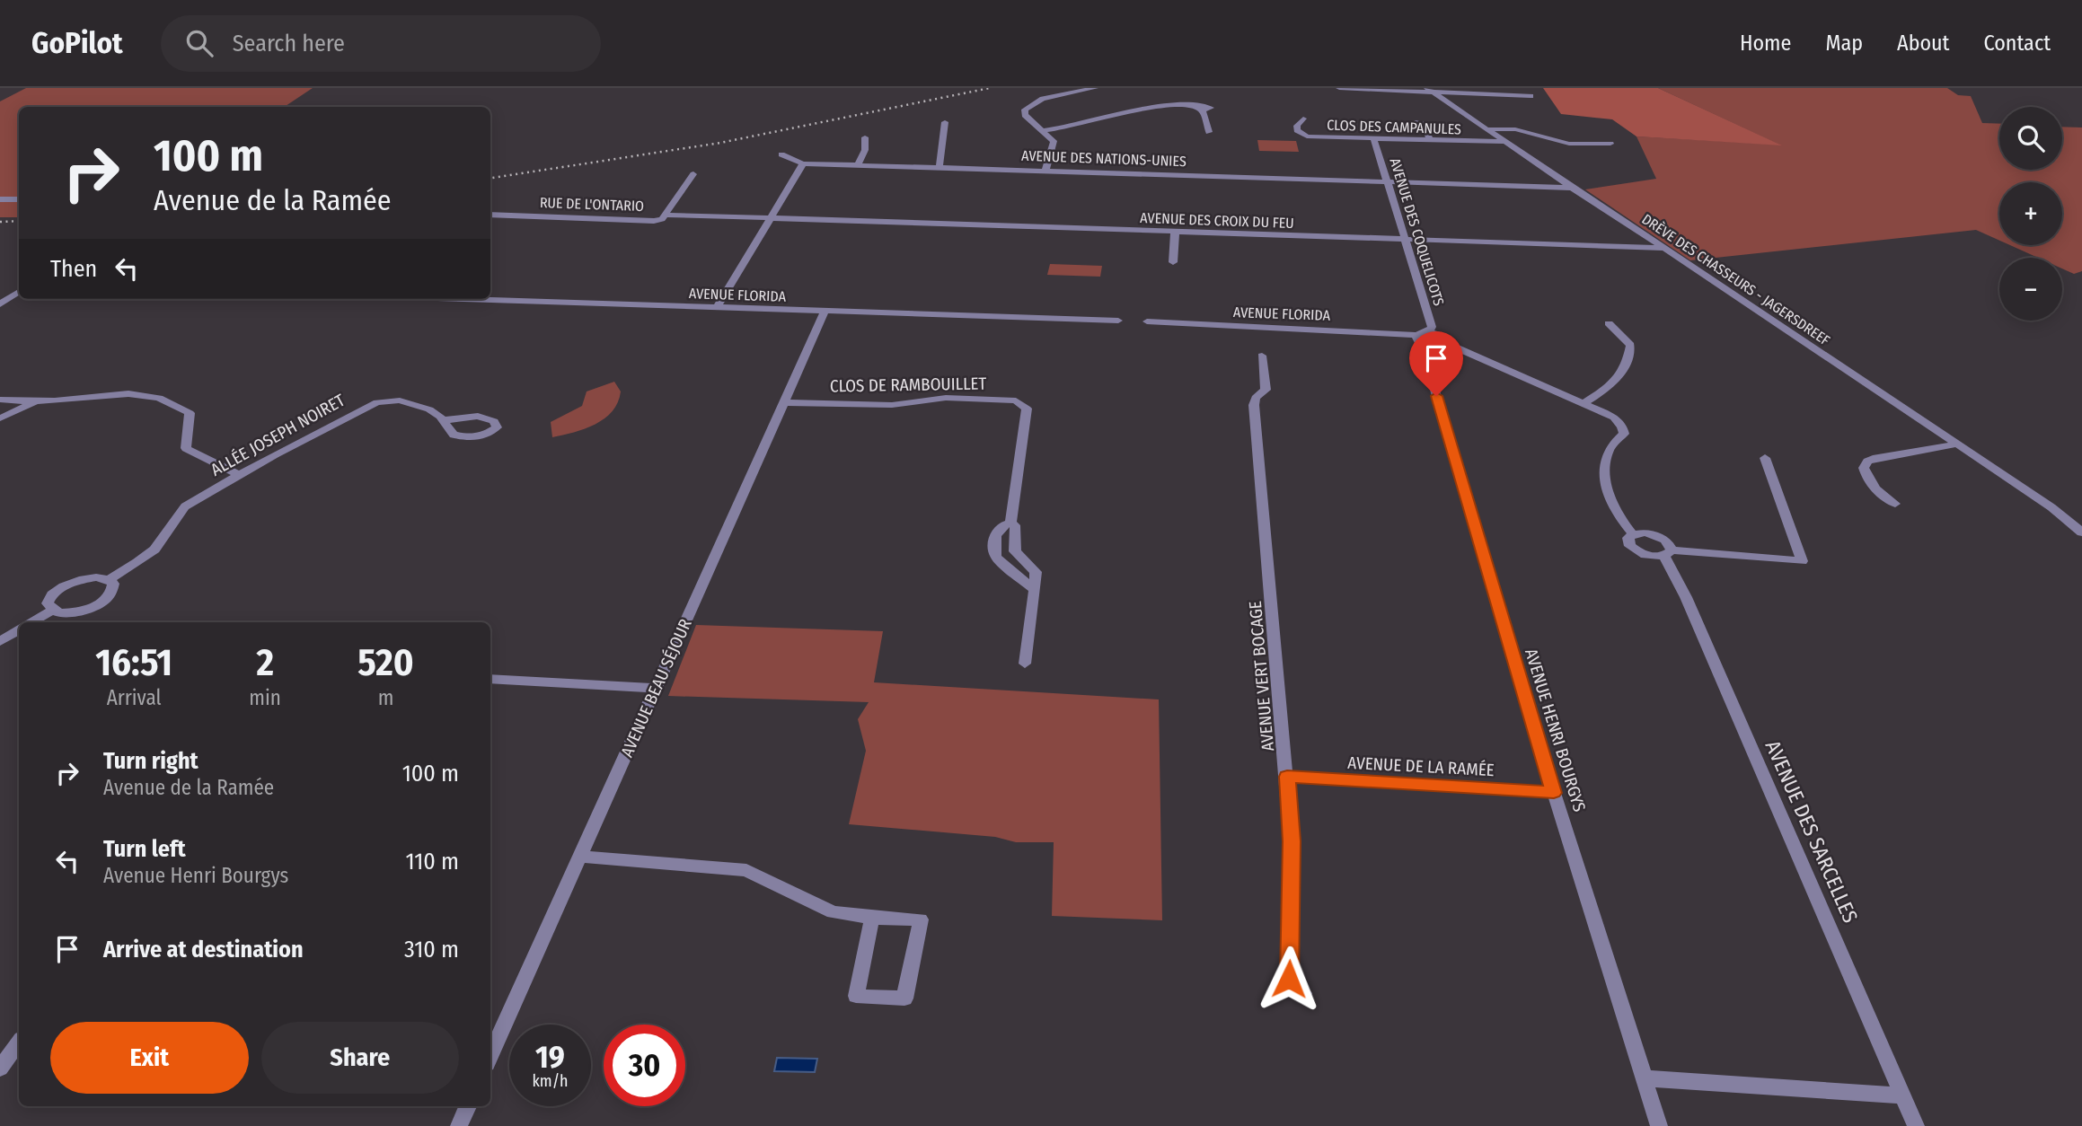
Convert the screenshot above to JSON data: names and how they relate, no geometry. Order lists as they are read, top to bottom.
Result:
{
  "streets": {
    "street": [
      "CLOS DES CAMPANULES",
      "AVENUE DES NATIONS-UNIES",
      "RUE DE L'ONTARIO",
      "AVENUE DES CROIX DU FEU",
      "AVENUE DES COQUELICOTS",
      "DRÈVE DES CHASSEURS - JAGERSDREEF",
      "AVENUE FLORIDA",
      "CLOS DE RAMBOUILLET",
      "ALLÉE JOSEPH NOIRET",
      "AVENUE VERT BOCAGE",
      "AVENUE BEAU SÉJOUR",
      "AVENUE HENRI BOURGYS",
      "AVENUE DE LA RAMÉE",
      "AVENUE DES SARCELLES"
    ]
  },
  "crossings": [
    ["CLOS DES CAMPANULES", "AVENUE DES COQUELICOTS"],
    ["CLOS DES CAMPANULES", "DRÈVE DES CHASSEURS - JAGERSDREEF"],
    ["AVENUE DES NATIONS-UNIES", "AVENUE DES COQUELICOTS"],
    ["AVENUE DES NATIONS-UNIES", "DRÈVE DES CHASSEURS - JAGERSDREEF"],
    ["RUE DE L'ONTARIO", "AVENUE DES CROIX DU FEU"],
    ["AVENUE DES CROIX DU FEU", "AVENUE DES COQUELICOTS"],
    ["AVENUE DES CROIX DU FEU", "DRÈVE DES CHASSEURS - JAGERSDREEF"],
    ["AVENUE DES COQUELICOTS", "AVENUE FLORIDA"],
    ["AVENUE DES COQUELICOTS", "AVENUE HENRI BOURGYS"],
    ["AVENUE FLORIDA", "AVENUE BEAU SÉJOUR"],
    ["AVENUE FLORIDA", "AVENUE HENRI BOURGYS"],
    ["CLOS DE RAMBOUILLET", "AVENUE BEAU SÉJOUR"],
    ["AVENUE VERT BOCAGE", "AVENUE DE LA RAMÉE"],
    ["AVENUE HENRI BOURGYS", "AVENUE DE LA RAMÉE"]
  ],
  "page": {
    "header": "GoPilot",
    "search": "Search here",
    "nav": [
      "Home",
      "Map",
      "About",
      "Contact"
    ],
    "map_buttons": ["+", "−"],
    "turn": ["100 m", "Avenue de la Ramée"],
    "then": "Then",
    "eta": [
      "16:51",
      "Arrival",
      "2",
      "min",
      "520",
      "m"
    ],
    "list": [
      {
        "name": "Turn right",
        "note": "Avenue de la Ramée",
        "value": "100 m"
      },
      {
        "name": "Turn left",
        "note": "Avenue Henri Bourgys",
        "value": "110 m"
      },
      {
        "name": "Arrive at destination",
        "value": "310 m"
      }
    ],
    "buttons": ["Exit", "Share"],
    "speed": "19 km/h",
    "limit": "30"
  }
}
